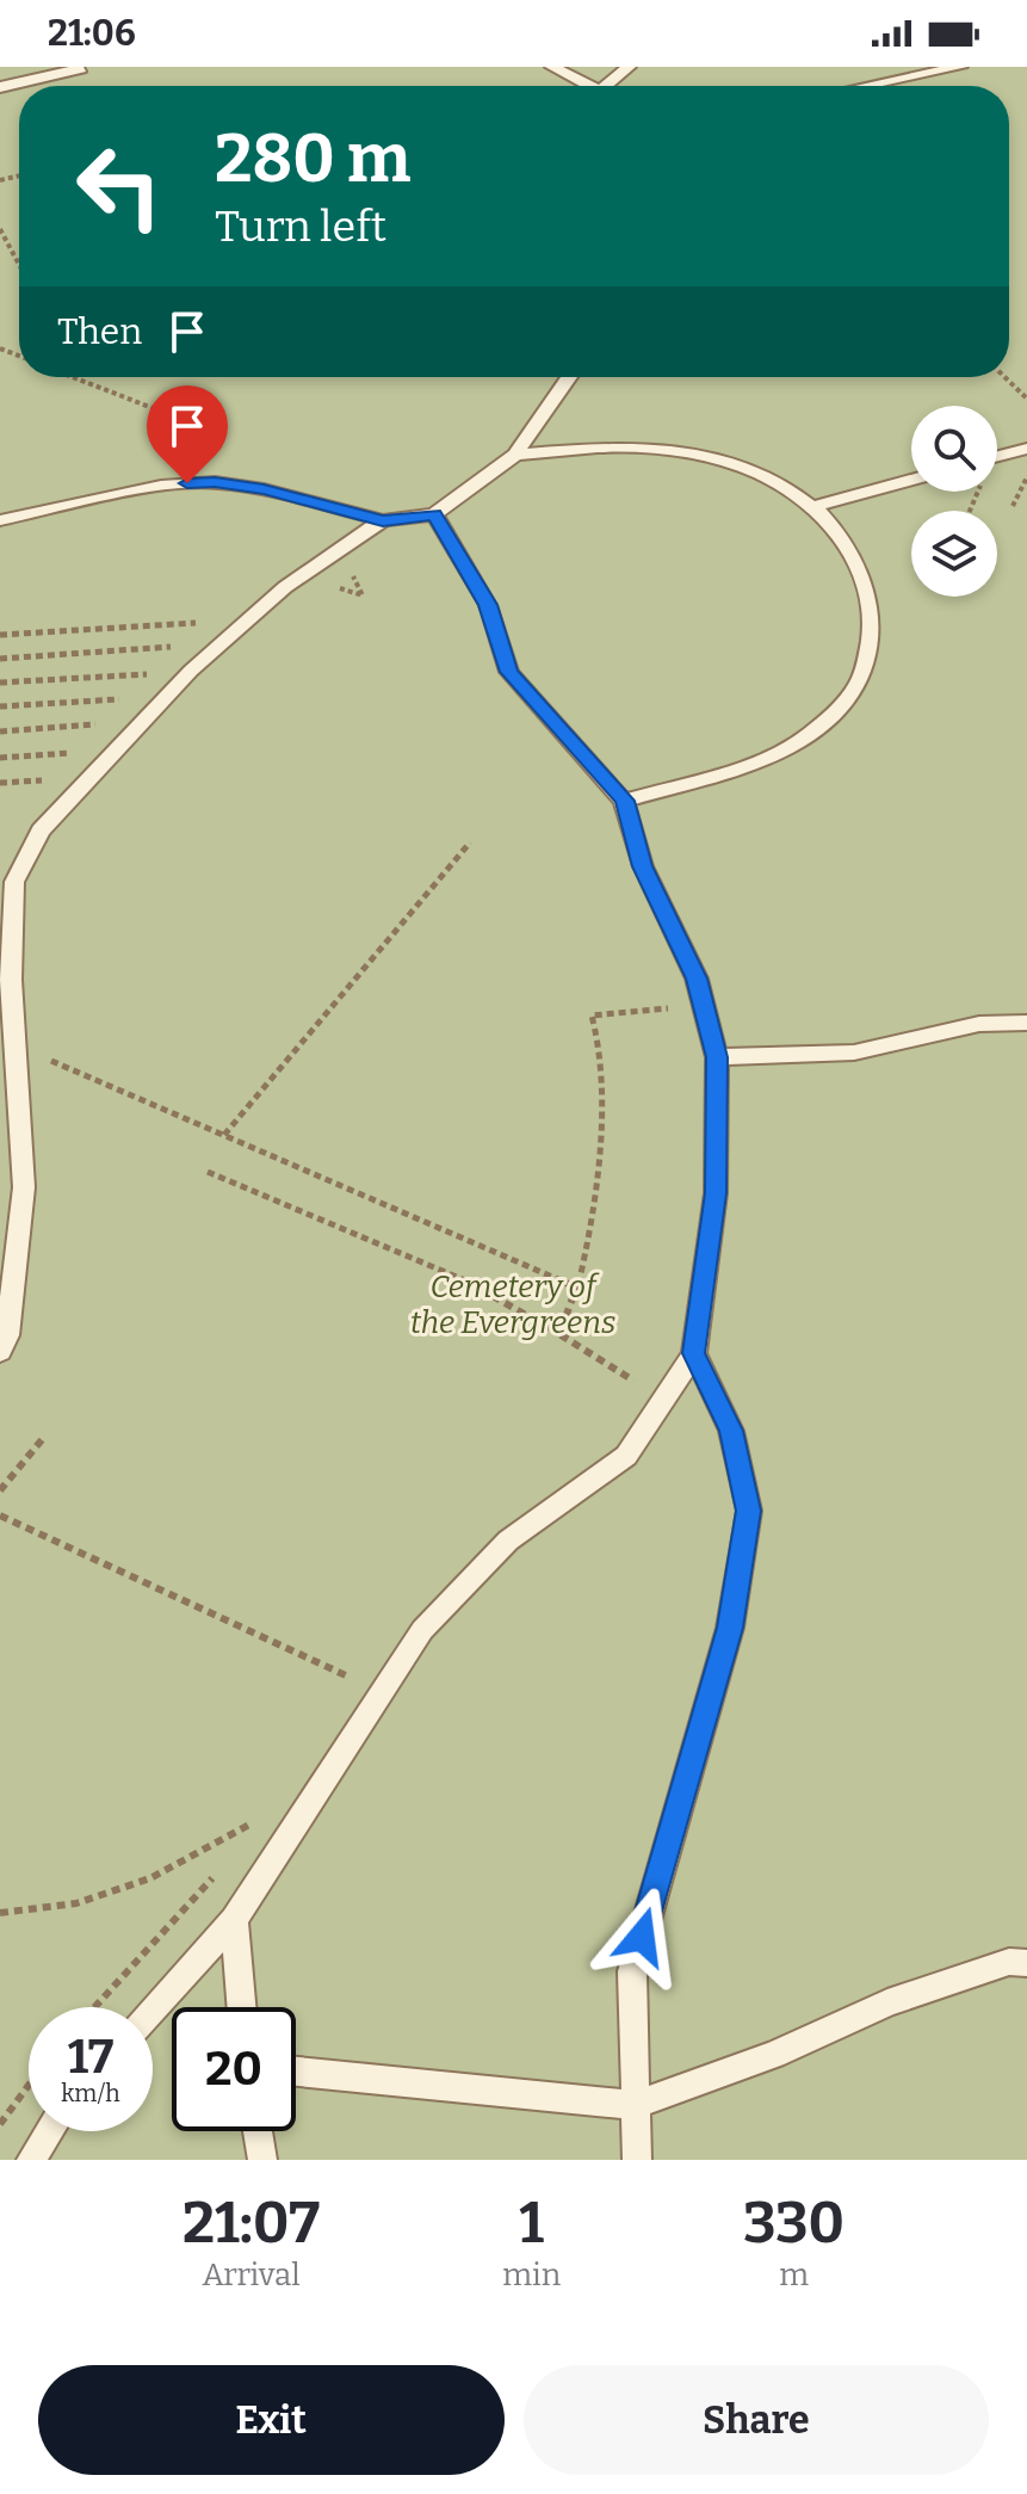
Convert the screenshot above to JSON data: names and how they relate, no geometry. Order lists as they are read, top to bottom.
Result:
{
  "parks": ["Cemetery of the Evergreens"],
  "page": {
    "status": "21:06",
    "turn": ["280 m", "Turn left"],
    "then": "Then",
    "speed": "17 km/h",
    "limit": "20",
    "eta": [
      "21:07",
      "Arrival",
      "1",
      "min",
      "330",
      "m"
    ],
    "buttons": ["Exit", "Share"]
  }
}
